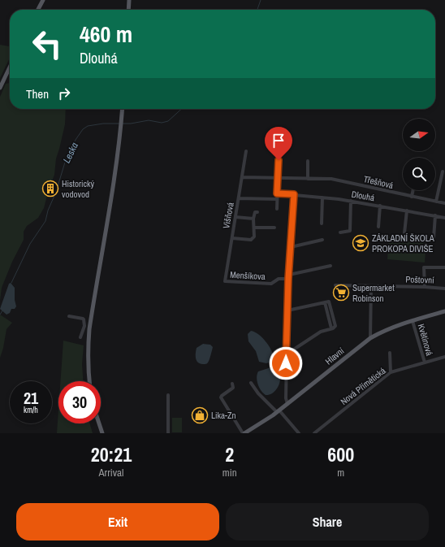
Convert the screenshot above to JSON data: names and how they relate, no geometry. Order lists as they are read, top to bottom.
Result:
{
  "streets": {
    "main road": ["Hlavní"],
    "street": [
      "Třešňová",
      "Dlouhá",
      "Višňová",
      "Menšíkova",
      "Poštovní",
      "Květinová",
      "Nová Přímětická"
    ]
  },
  "crossings": [
    ["Třešňová", "Višňová"],
    ["Višňová", "Menšíkova"],
    ["Květinová", "Hlavní"],
    ["Květinová", "Nová Přímětická"]
  ],
  "water": ["Leska"],
  "places": {
    "building": ["Historický vodovod"],
    "school or university": ["ZÁKLADNÍ ŠKOLA PROKOPA DIVIŠE"],
    "supermarket": ["Supermarket Robinson"],
    "shop": ["Lika-Zn"]
  },
  "north": "right",
  "page": {
    "turn": ["460 m", "Dlouhá"],
    "then": "Then",
    "speed": "21 km/h",
    "limit": "30",
    "eta": [
      "20:21",
      "Arrival",
      "2",
      "min",
      "600",
      "m"
    ],
    "buttons": ["Exit", "Share"]
  }
}
